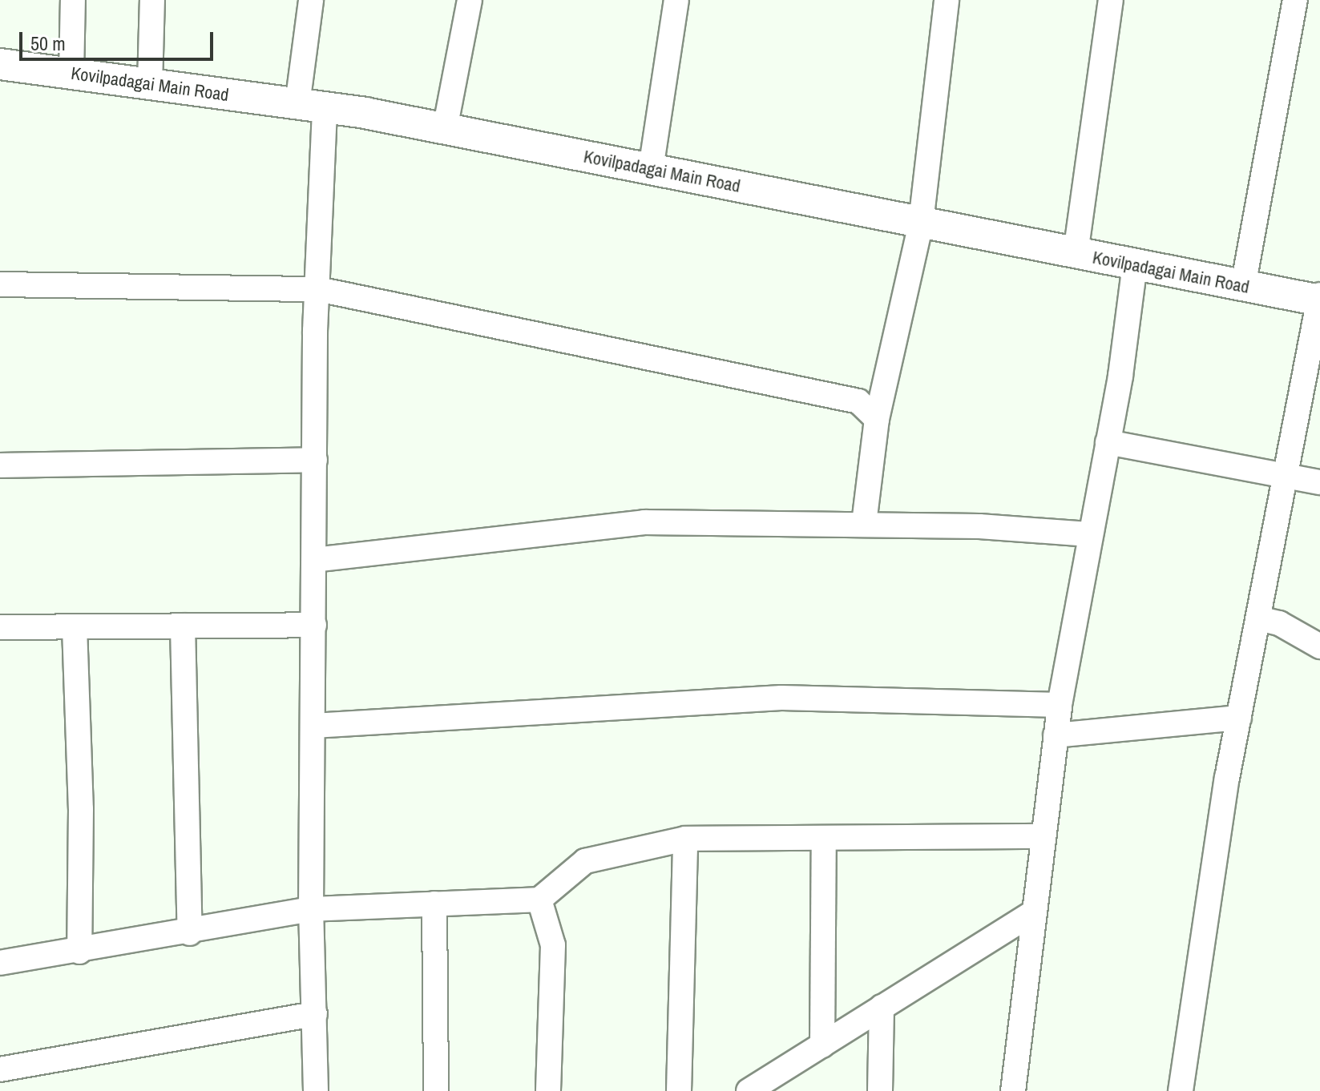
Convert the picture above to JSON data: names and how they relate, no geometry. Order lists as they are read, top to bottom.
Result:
{
  "streets": {
    "street": ["Kovilpadagai Main Road"]
  },
  "scale_bar": "50 m"
}
